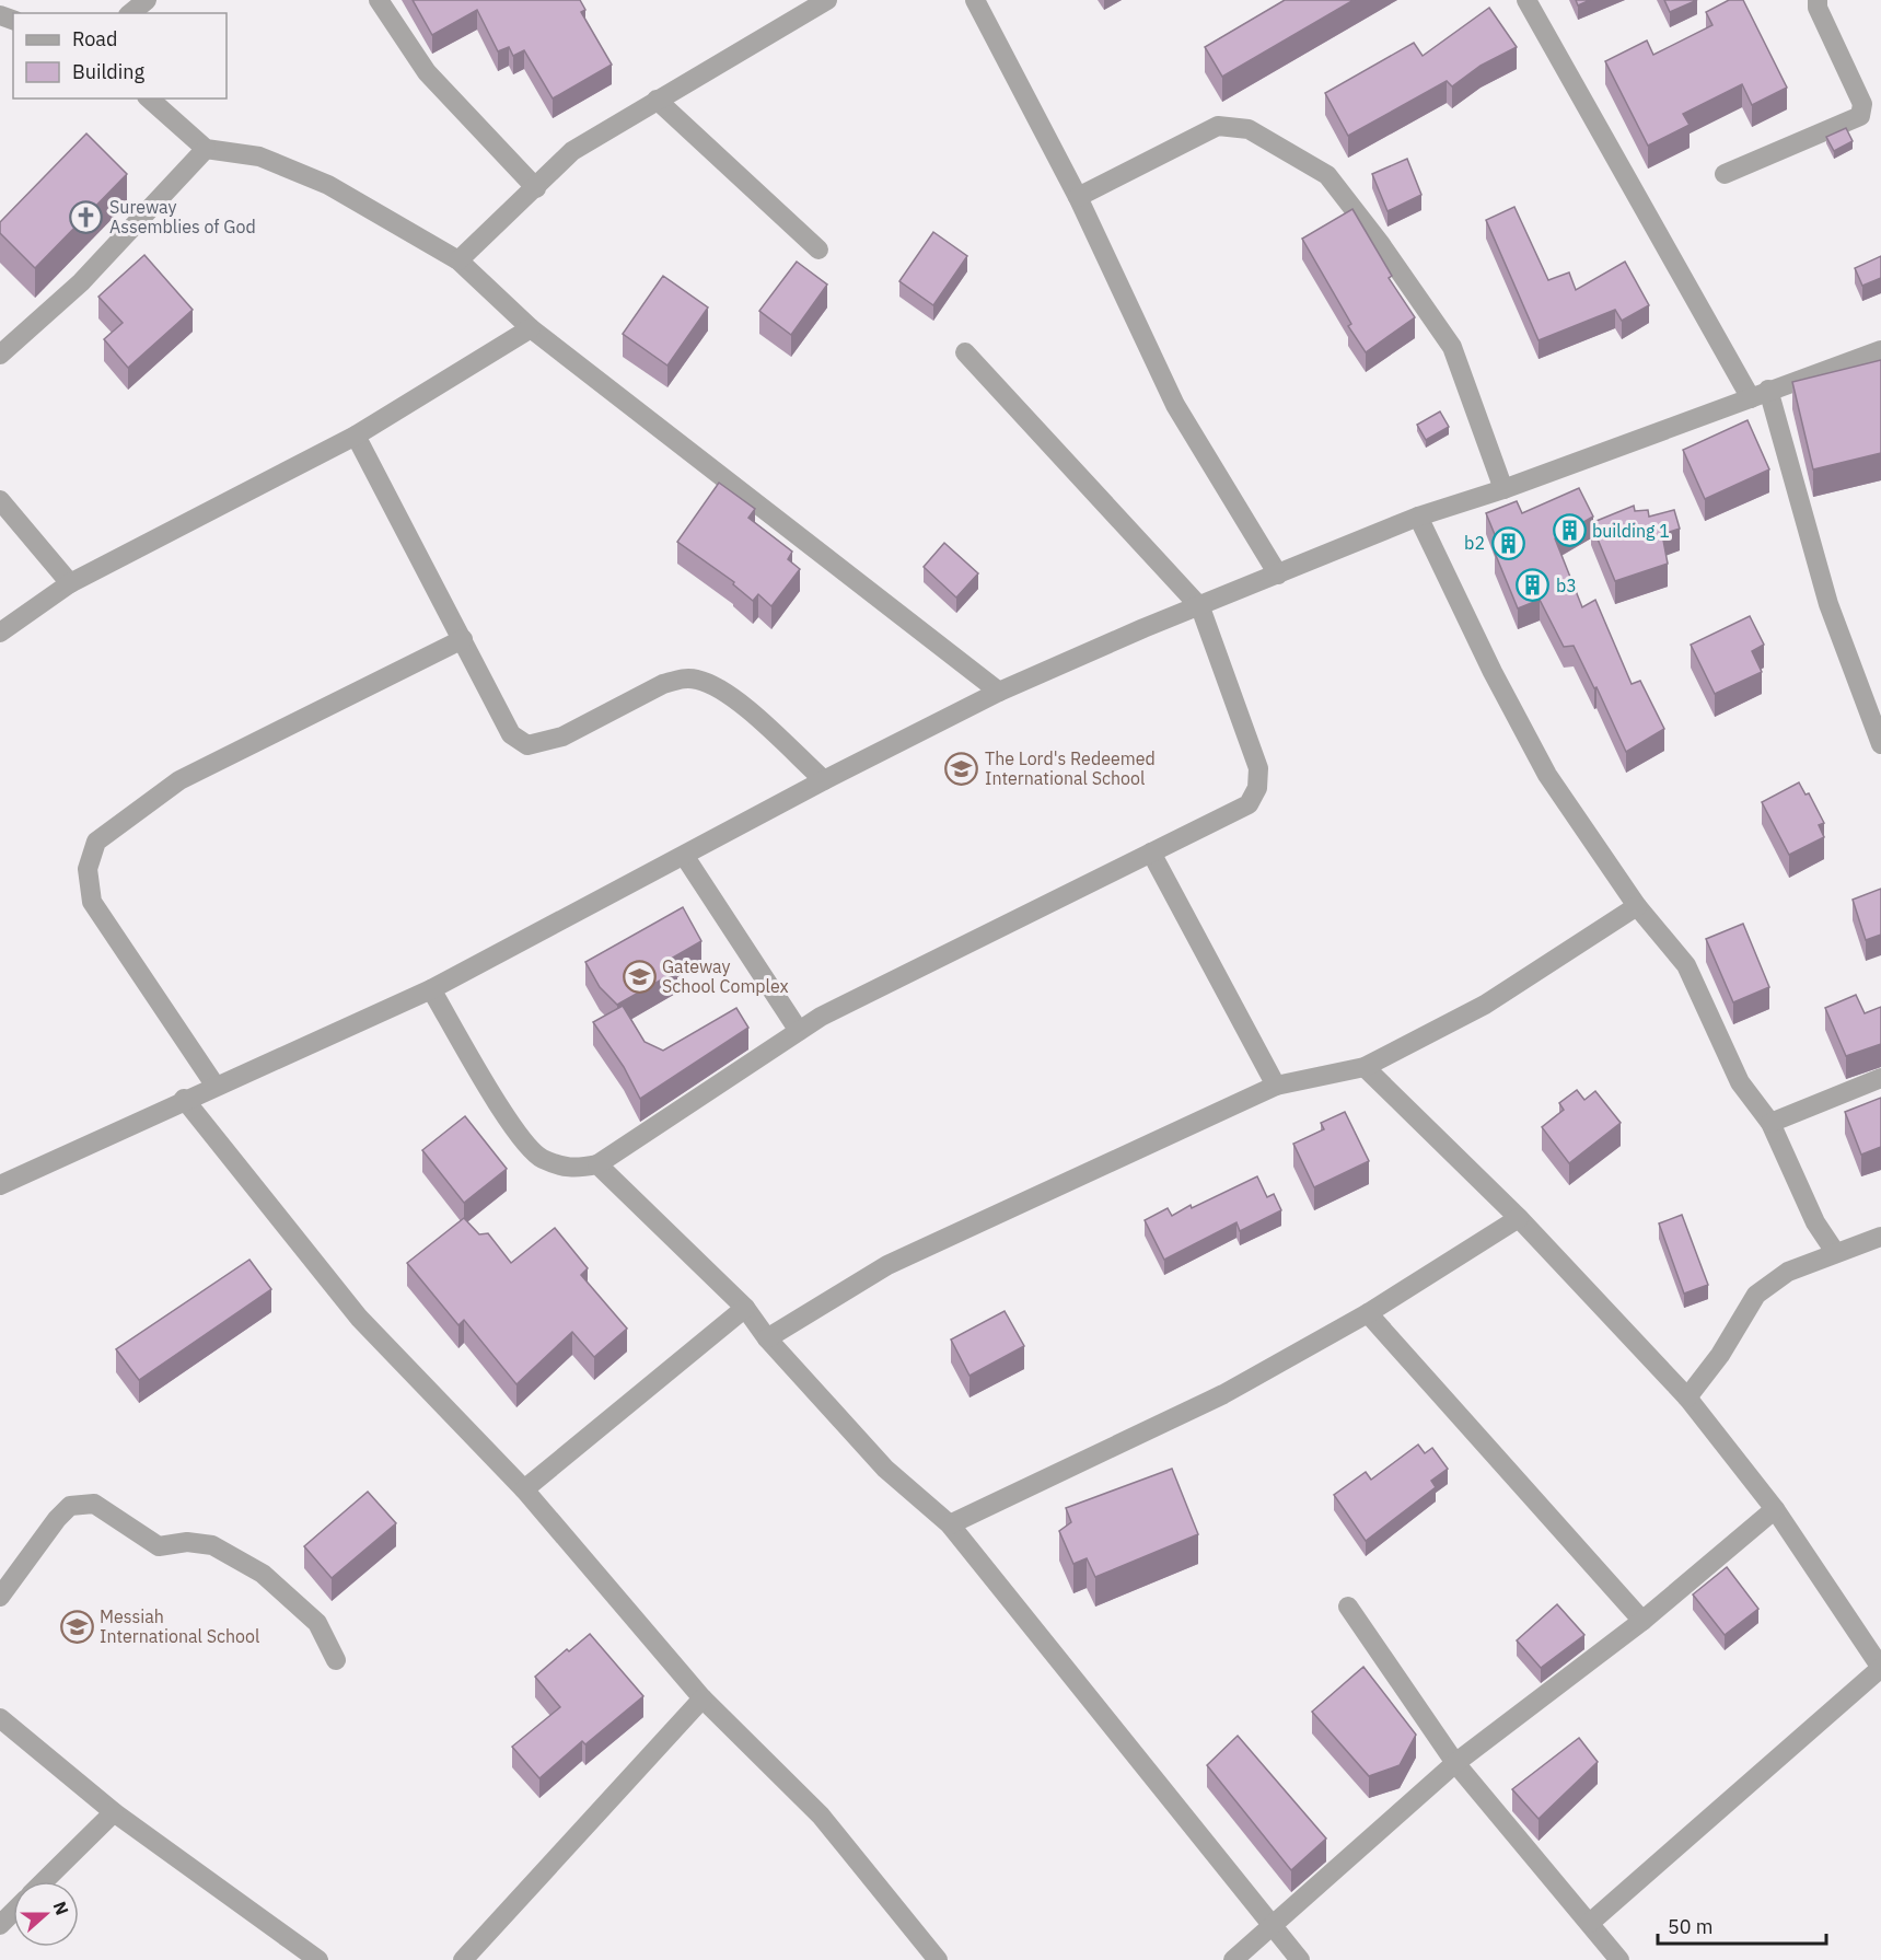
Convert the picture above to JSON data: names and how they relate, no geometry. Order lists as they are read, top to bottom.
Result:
{
  "places": {
    "church": ["Sureway Assemblies of God"],
    "building": ["building 1", "b2", "b3"],
    "school or university": ["The Lord's Redeemed International School", "Gateway School Complex", "Messiah International School"]
  },
  "legend": ["Road", "Building"],
  "scale_bar": "50 m",
  "north": "right"
}
